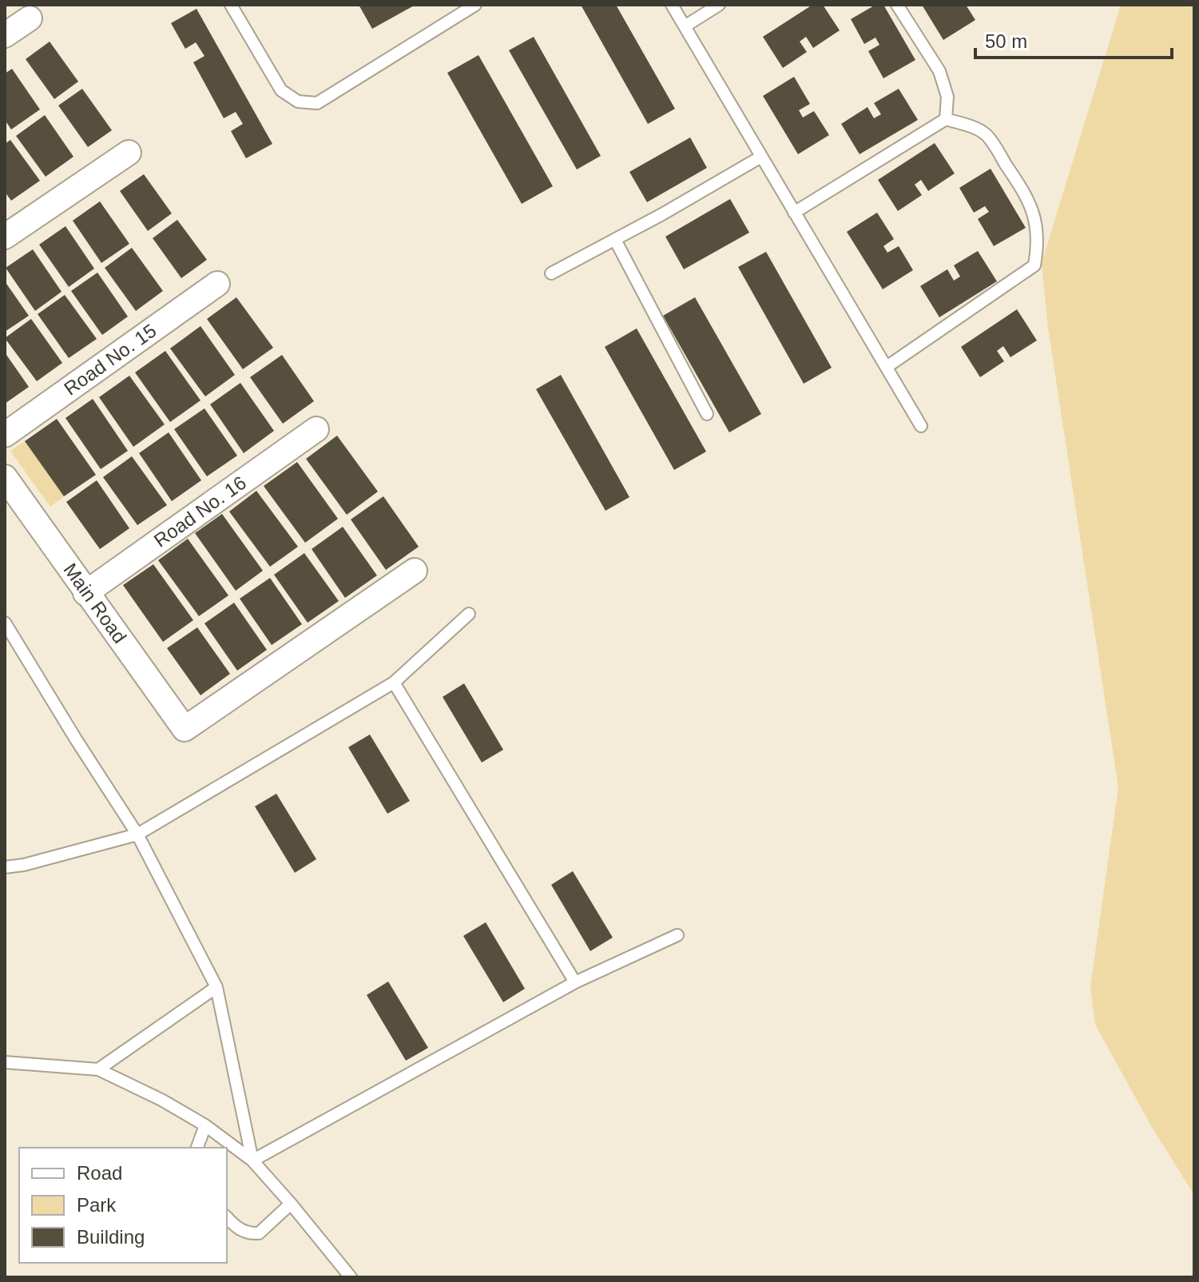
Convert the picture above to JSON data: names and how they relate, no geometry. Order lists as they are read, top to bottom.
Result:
{
  "streets": {
    "street": ["Road No. 15", "Road No. 16", "Main Road"]
  },
  "crossings": [
    ["Road No. 16", "Main Road"]
  ],
  "legend": ["Road", "Park", "Building"],
  "scale_bar": "50 m"
}
